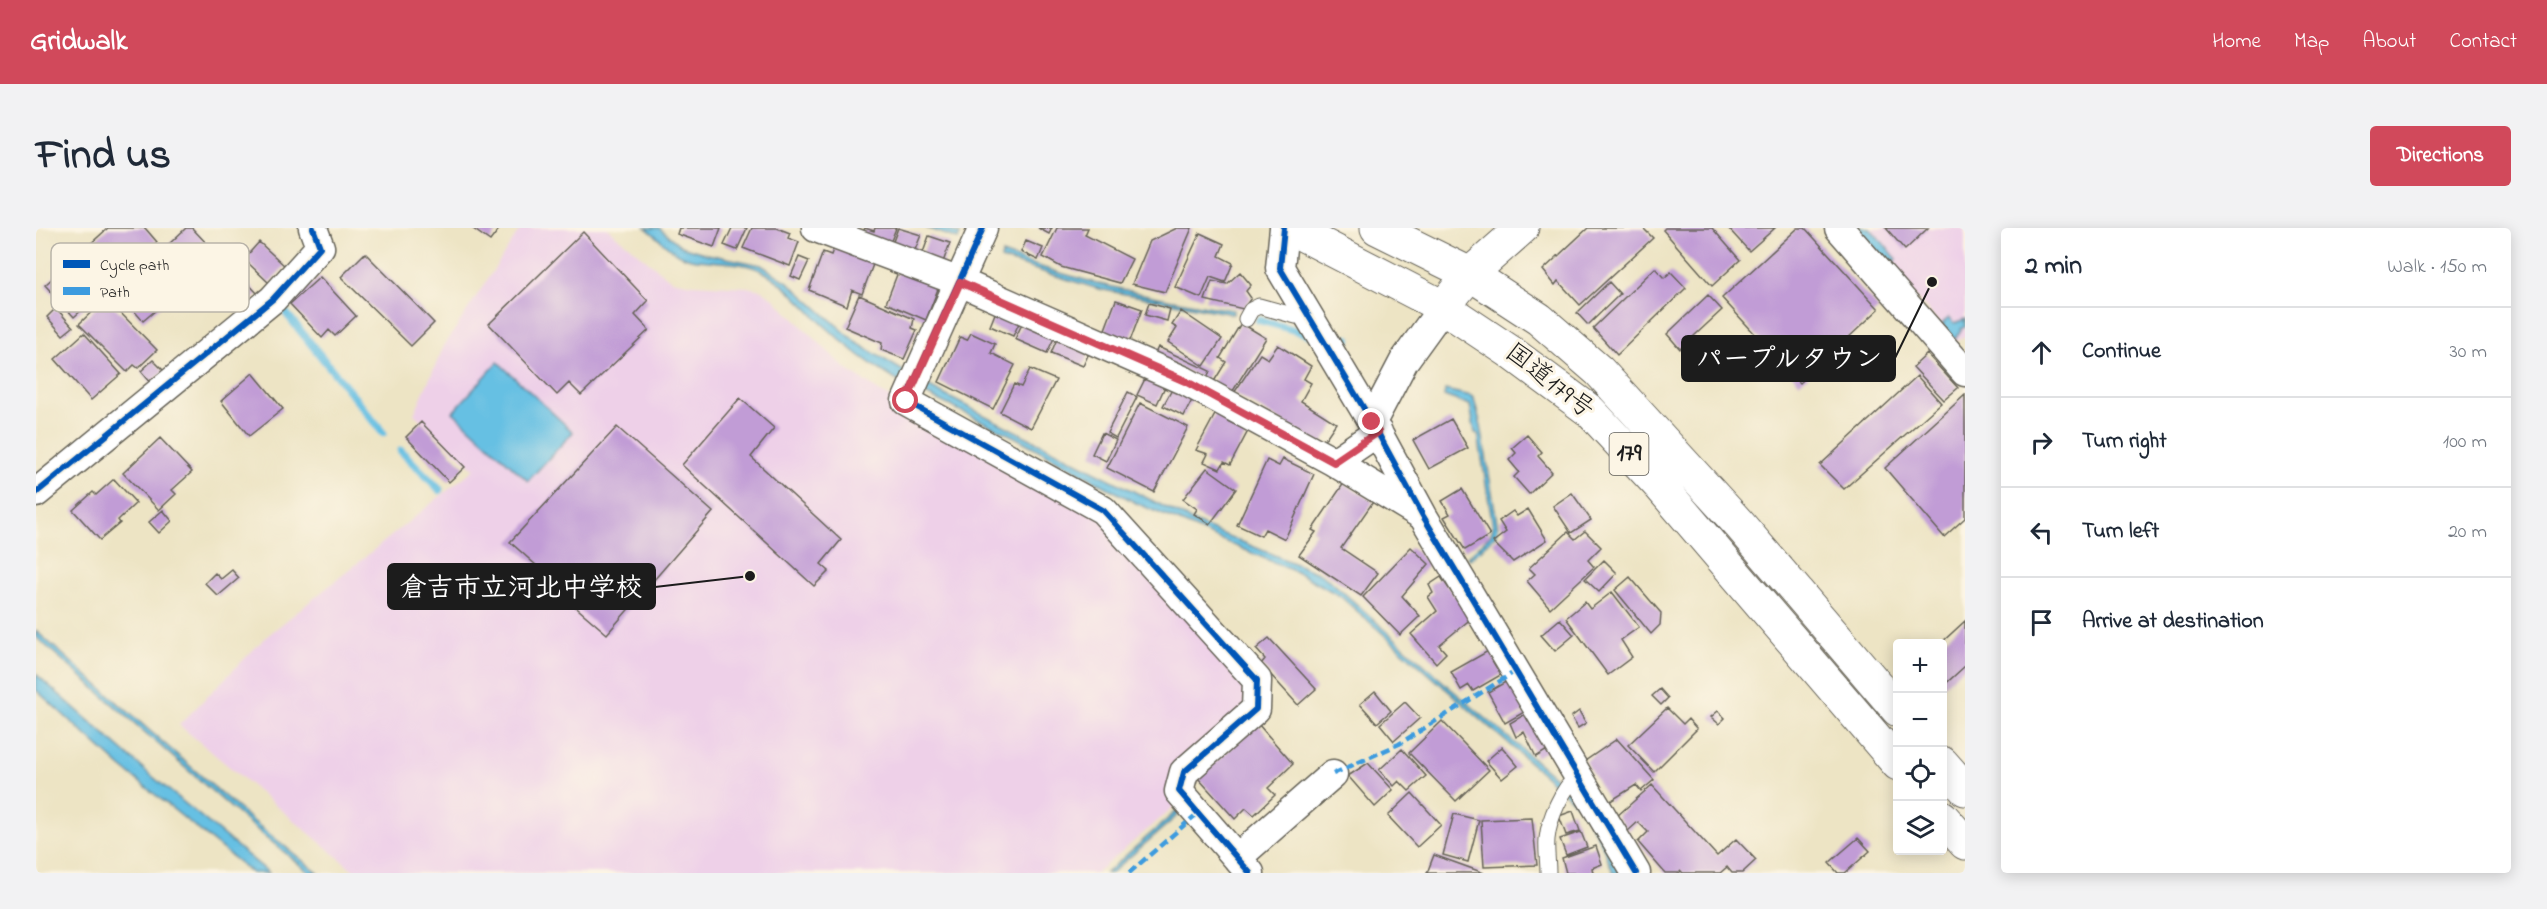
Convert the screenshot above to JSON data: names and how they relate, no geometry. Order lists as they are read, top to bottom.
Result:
{
  "streets": {
    "main road": ["国道179号", "179"]
  },
  "places": ["パープルタウン", "倉吉市立河北中学校"],
  "legend": ["Cycle path", "Path"],
  "page": {
    "header": "Gridwalk",
    "nav": [
      "Home",
      "Map",
      "About",
      "Contact"
    ],
    "title": "Find us",
    "buttons": "Directions",
    "heading": ["2 min", "Walk · 150 m"],
    "list": [
      ["Continue", "30 m"],
      ["Turn right", "100 m"],
      ["Turn left", "20 m"],
      "Arrive at destination"
    ],
    "map_buttons": ["+", "−"]
  }
}
